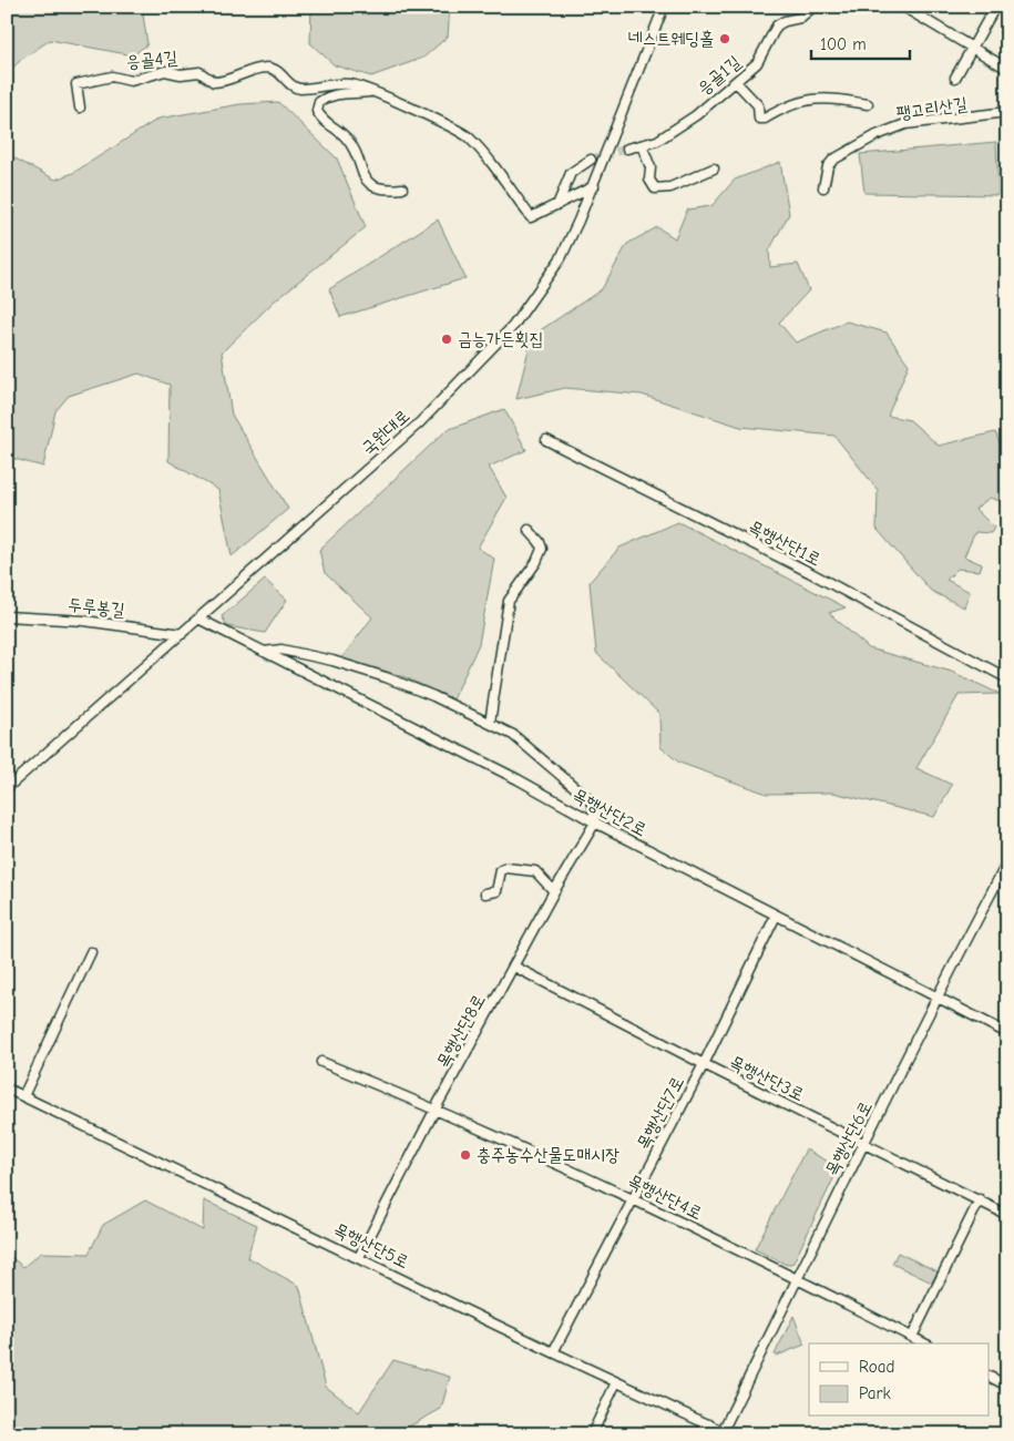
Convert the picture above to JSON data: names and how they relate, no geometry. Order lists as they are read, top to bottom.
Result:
{
  "streets": {
    "street": [
      "응골4길",
      "응골1길",
      "팽고리산길",
      "국원대로",
      "목행산단1로",
      "두루봉길",
      "목행산단2로",
      "목행산단8로",
      "목행산단3로",
      "목행산단7로",
      "목행산단6로",
      "목행산단4로",
      "목행산단5로"
    ]
  },
  "crossings": [
    ["응골4길", "국원대로"],
    ["국원대로", "두루봉길"],
    ["국원대로", "목행산단2로"],
    ["목행산단2로", "목행산단8로"],
    ["목행산단2로", "목행산단7로"],
    ["목행산단2로", "목행산단6로"],
    ["목행산단8로", "목행산단3로"],
    ["목행산단8로", "목행산단4로"],
    ["목행산단8로", "목행산단5로"],
    ["목행산단3로", "목행산단7로"],
    ["목행산단3로", "목행산단6로"],
    ["목행산단7로", "목행산단4로"],
    ["목행산단7로", "목행산단5로"],
    ["목행산단6로", "목행산단4로"],
    ["목행산단6로", "목행산단5로"]
  ],
  "places": ["네스트웨딩홀", "금능가든횟집", "충주농수산물도매시장"],
  "legend": ["Road", "Park"],
  "scale_bar": "100 m"
}
